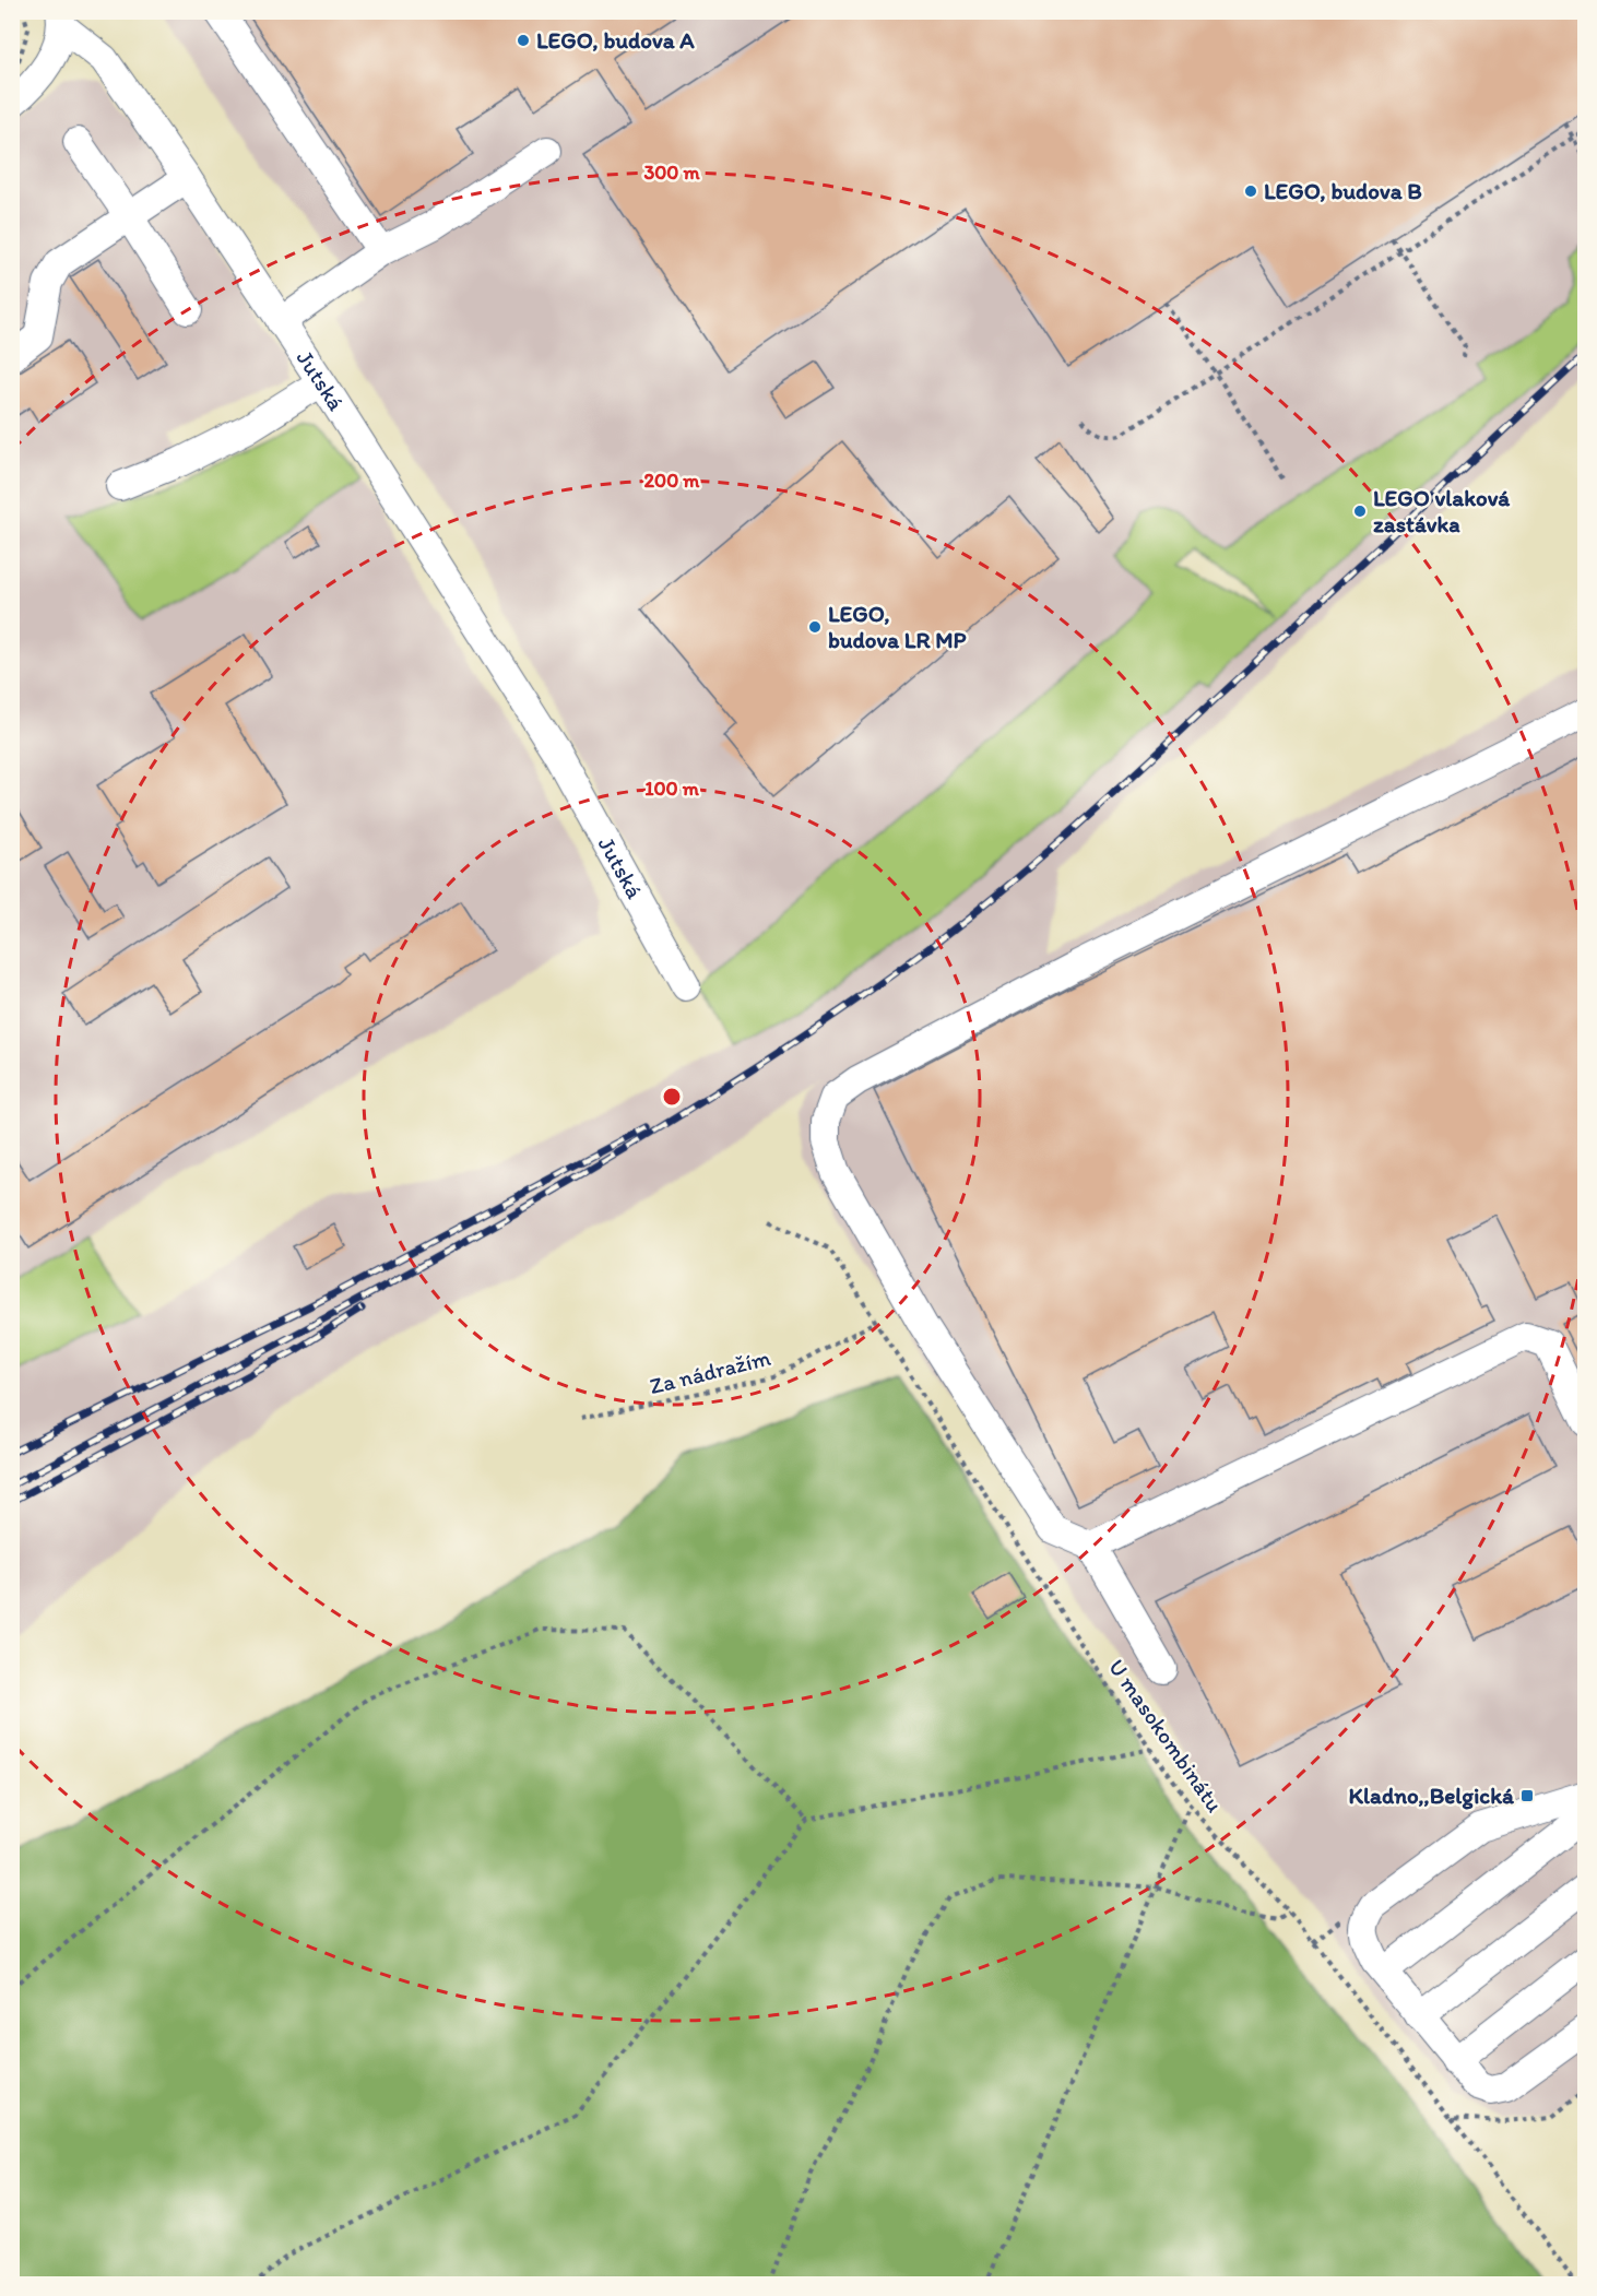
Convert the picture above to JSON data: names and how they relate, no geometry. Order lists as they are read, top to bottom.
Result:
{
  "streets": {
    "street": ["Jutská"],
    "path": ["Za nádražím", "U masokombinátu"]
  },
  "crossings": [
    ["Za nádražím", "U masokombinátu"]
  ],
  "places": {
    "other": [
      "LEGO, budova A",
      "LEGO, budova B",
      "LEGO vlaková zastávka",
      "LEGO, budova LR MP"
    ],
    "transit": ["Kladno,,Belgická"]
  },
  "rings": ["300 m", "200 m", "100 m"]
}
